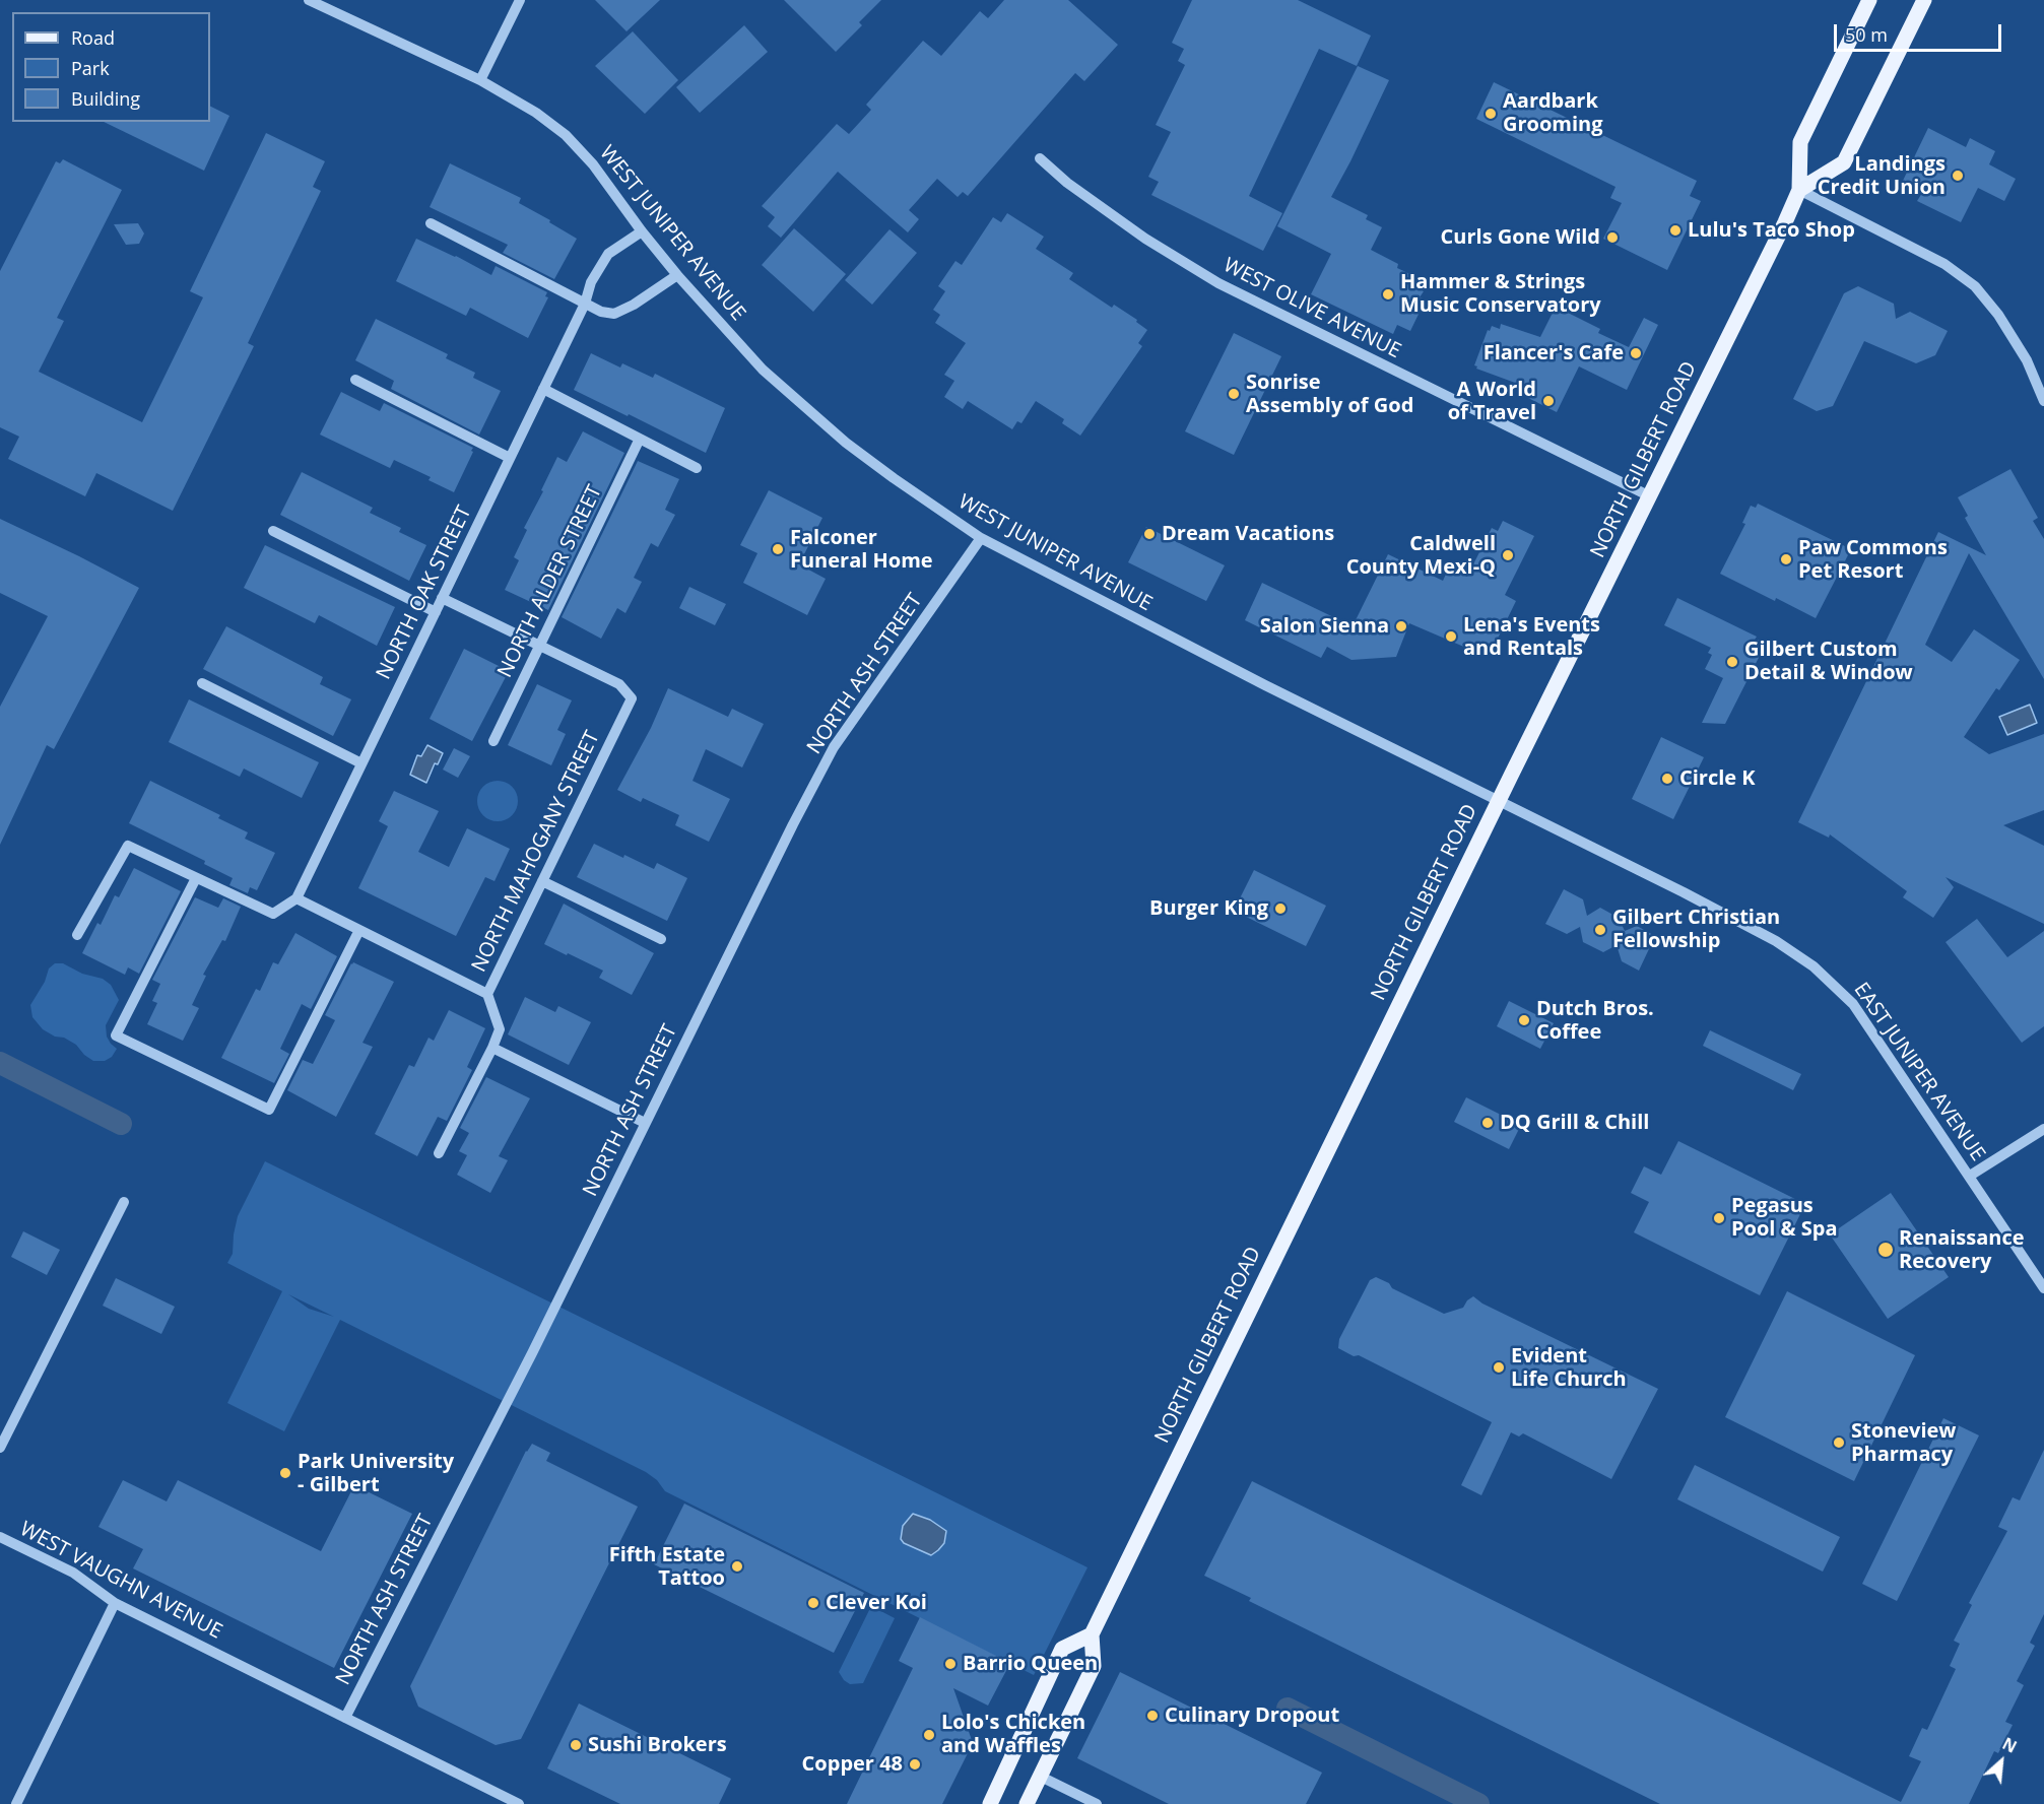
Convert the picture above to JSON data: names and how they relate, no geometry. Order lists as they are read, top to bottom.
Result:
{
  "streets": {
    "main road": ["NORTH GILBERT ROAD"],
    "street": [
      "WEST JUNIPER AVENUE",
      "WEST OLIVE AVENUE",
      "NORTH ALDER STREET",
      "NORTH OAK STREET",
      "NORTH ASH STREET",
      "NORTH MAHOGANY STREET",
      "EAST JUNIPER AVENUE",
      "WEST VAUGHN AVENUE"
    ]
  },
  "crossings": [
    ["WEST JUNIPER AVENUE", "NORTH GILBERT ROAD"],
    ["WEST JUNIPER AVENUE", "NORTH OAK STREET"],
    ["WEST JUNIPER AVENUE", "NORTH ASH STREET"],
    ["WEST JUNIPER AVENUE", "EAST JUNIPER AVENUE"],
    ["WEST OLIVE AVENUE", "NORTH GILBERT ROAD"],
    ["NORTH GILBERT ROAD", "EAST JUNIPER AVENUE"],
    ["NORTH ALDER STREET", "NORTH MAHOGANY STREET"],
    ["NORTH ASH STREET", "WEST VAUGHN AVENUE"]
  ],
  "places": [
    "Aardbark Grooming",
    "Landings Credit Union",
    "Lulu's Taco Shop",
    "Curls Gone Wild",
    "Hammer & Strings Music Conservatory",
    "Flancer's Cafe",
    "Sonrise Assembly of God",
    "A World of Travel",
    "Dream Vacations",
    "Falconer Funeral Home",
    "Caldwell County Mexi-Q",
    "Paw Commons Pet Resort",
    "Salon Sienna",
    "Lena's Events and Rentals",
    "Gilbert Custom Detail & Window",
    "Circle K",
    "Burger King",
    "Gilbert Christian Fellowship",
    "Dutch Bros. Coffee",
    "DQ Grill & Chill",
    "Pegasus Pool & Spa",
    "Renaissance Recovery",
    "Evident Life Church",
    "Stoneview Pharmacy",
    "Park University - Gilbert",
    "Fifth Estate Tattoo",
    "Clever Koi",
    "Barrio Queen",
    "Culinary Dropout",
    "Lolo's Chicken and Waffles",
    "Sushi Brokers",
    "Copper 48"
  ],
  "legend": ["Road", "Park", "Building"],
  "scale_bar": "50 m",
  "north": "top right"
}
